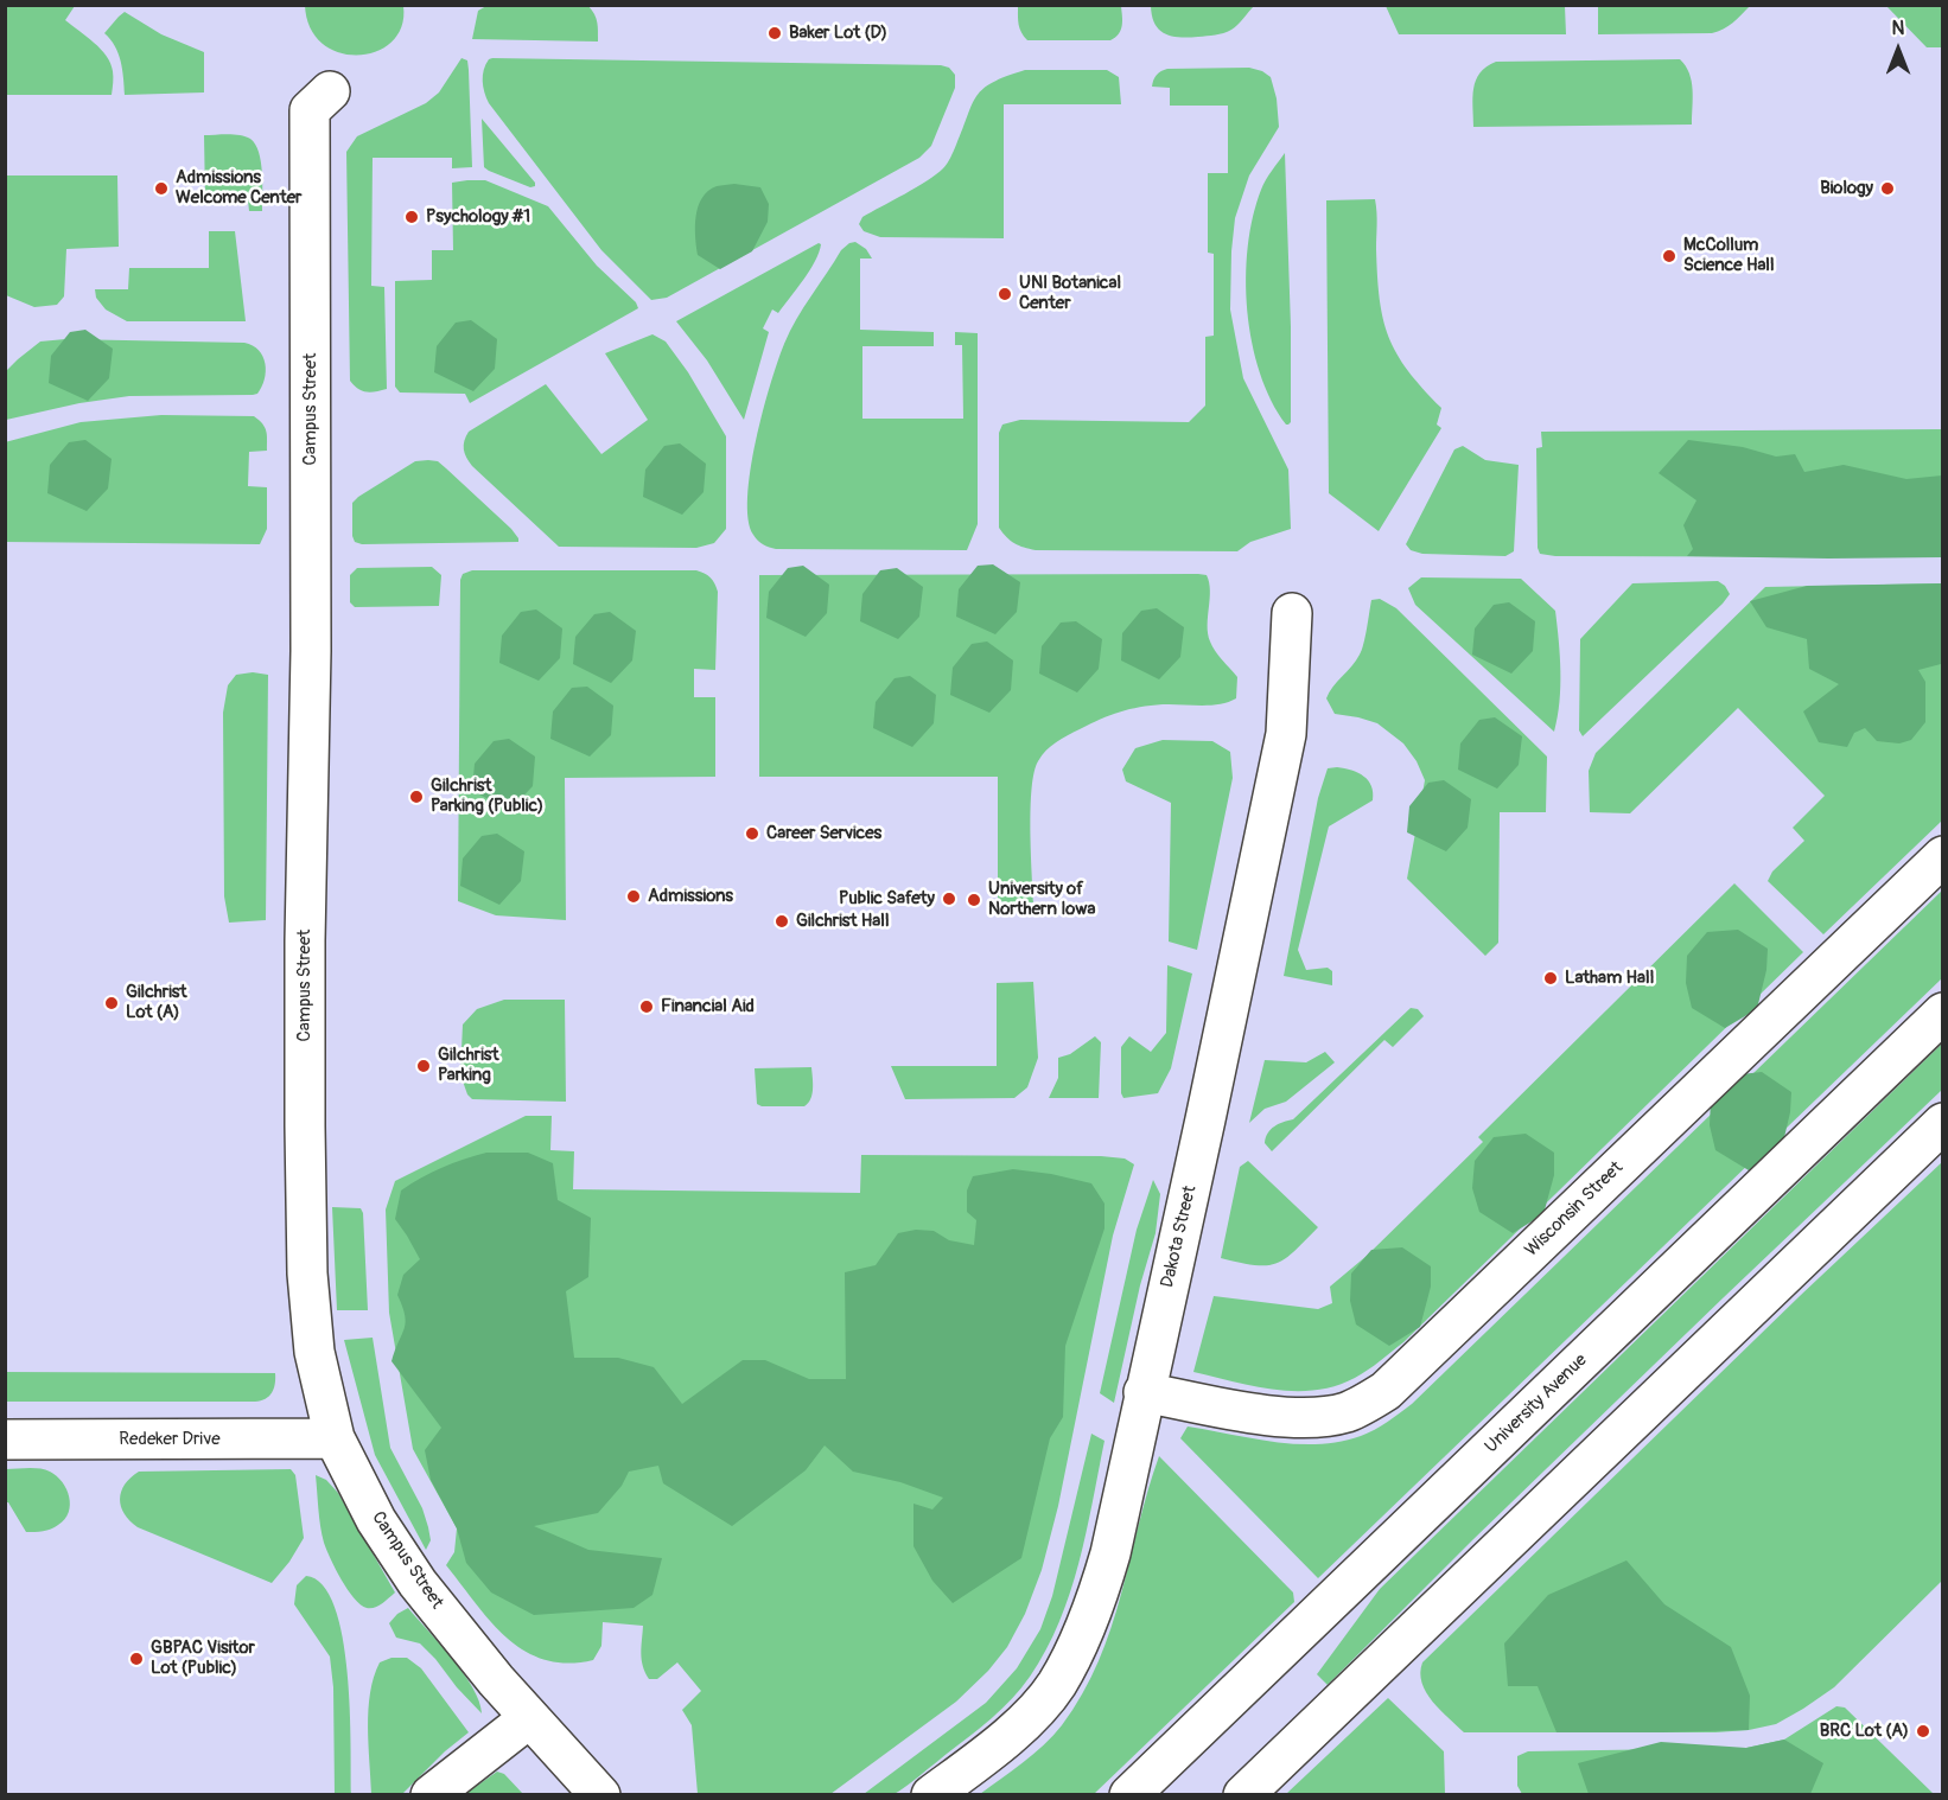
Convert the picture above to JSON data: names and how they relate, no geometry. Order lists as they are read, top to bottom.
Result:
{
  "streets": {
    "street": [
      "Campus Street",
      "Wisconsin Street",
      "Dakota Street",
      "University Avenue",
      "Redeker Drive"
    ]
  },
  "crossings": [
    ["Campus Street", "Redeker Drive"],
    ["Wisconsin Street", "Dakota Street"]
  ],
  "places": [
    "Baker Lot (D)",
    "Admissions Welcome Center",
    "Biology",
    "Psychology #1",
    "McCollum Science Hall",
    "UNI Botanical Center",
    "Gilchrist Parking (Public)",
    "Career Services",
    "Admissions",
    "Public Safety",
    "University of Northern Iowa",
    "Gilchrist Hall",
    "Latham Hall",
    "Gilchrist Lot (A)",
    "Financial Aid",
    "Gilchrist Parking",
    "GBPAC Visitor Lot (Public)",
    "BRC Lot (A)"
  ],
  "north": "top"
}
